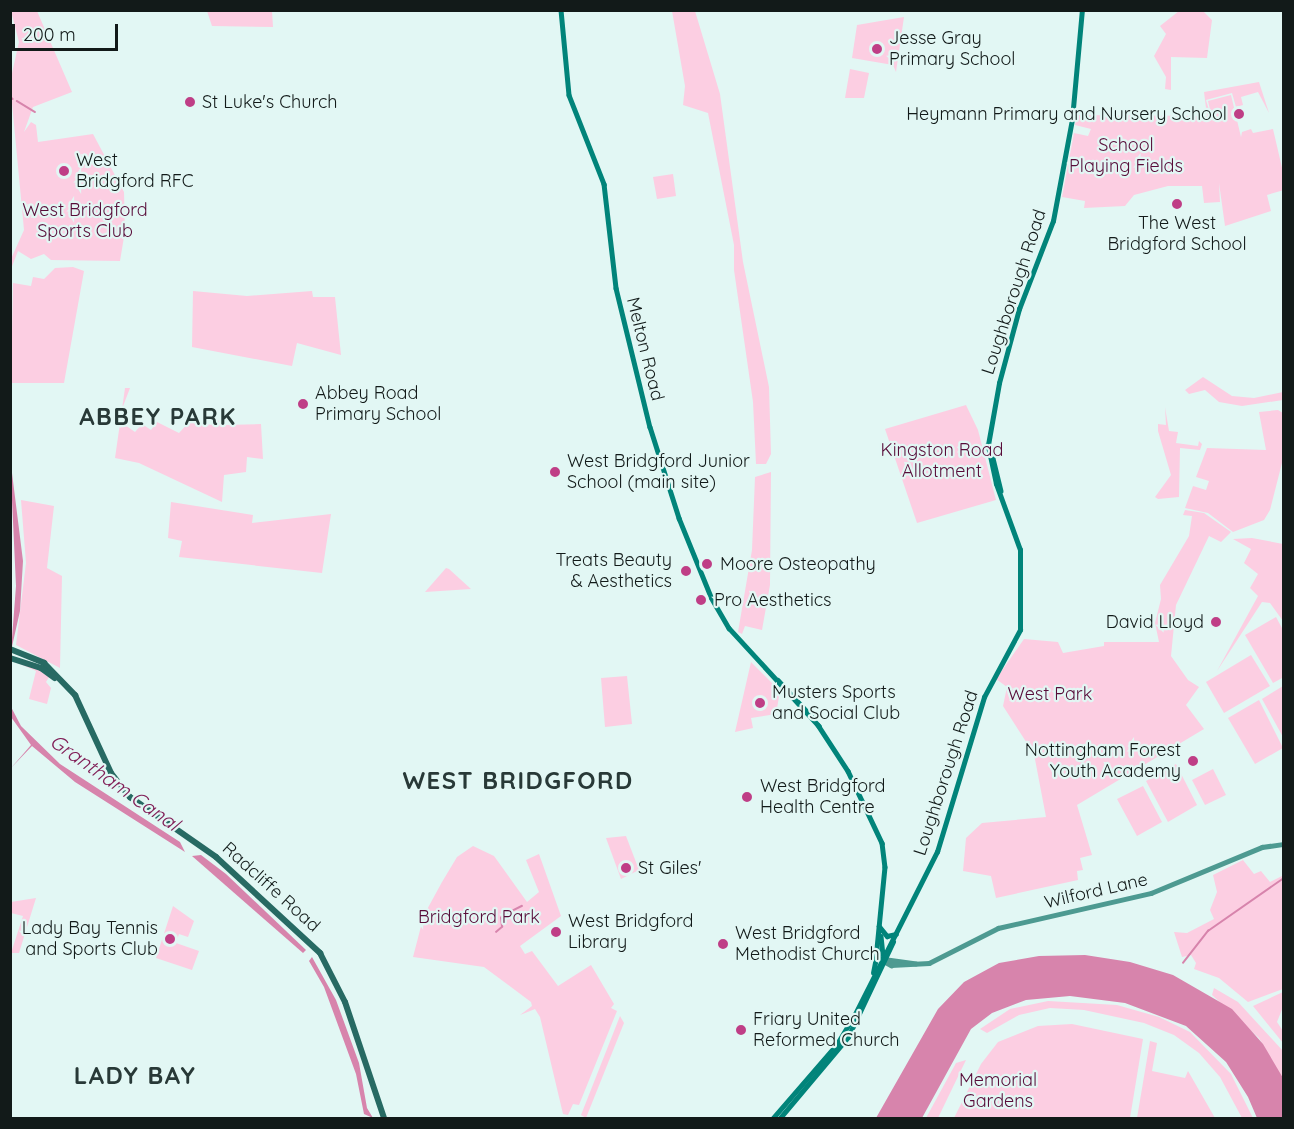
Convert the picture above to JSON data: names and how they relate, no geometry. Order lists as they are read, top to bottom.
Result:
{
  "streets": {
    "highway": ["Radcliffe Road"],
    "main road": ["Loughborough Road", "Melton Road", "Wilford Lane"]
  },
  "crossings": [
    ["Loughborough Road", "Melton Road"],
    ["Loughborough Road", "Wilford Lane"],
    ["Melton Road", "Wilford Lane"]
  ],
  "districts": ["ABBEY PARK", "WEST BRIDGFORD", "LADY BAY"],
  "water": ["Grantham Canal"],
  "parks": [
    "School Playing Fields",
    "West Bridgford Sports Club",
    "Kingston Road Allotment",
    "West Park",
    "Bridgford Park",
    "Memorial Gardens"
  ],
  "places": [
    "Jesse Gray Primary School",
    "St Luke's Church",
    "Heymann Primary and Nursery School",
    "West Bridgford RFC",
    "The West Bridgford School",
    "Abbey Road Primary School",
    "West Bridgford Junior School (main site)",
    "Moore Osteopathy",
    "Treats Beauty & Aesthetics",
    "Pro Aesthetics",
    "David Lloyd",
    "Musters Sports and Social Club",
    "Nottingham Forest Youth Academy",
    "West Bridgford Health Centre",
    "St Giles'",
    "West Bridgford Library",
    "Lady Bay Tennis and Sports Club",
    "West Bridgford Methodist Church",
    "Friary United Reformed Church"
  ],
  "scale_bar": "200 m"
}
